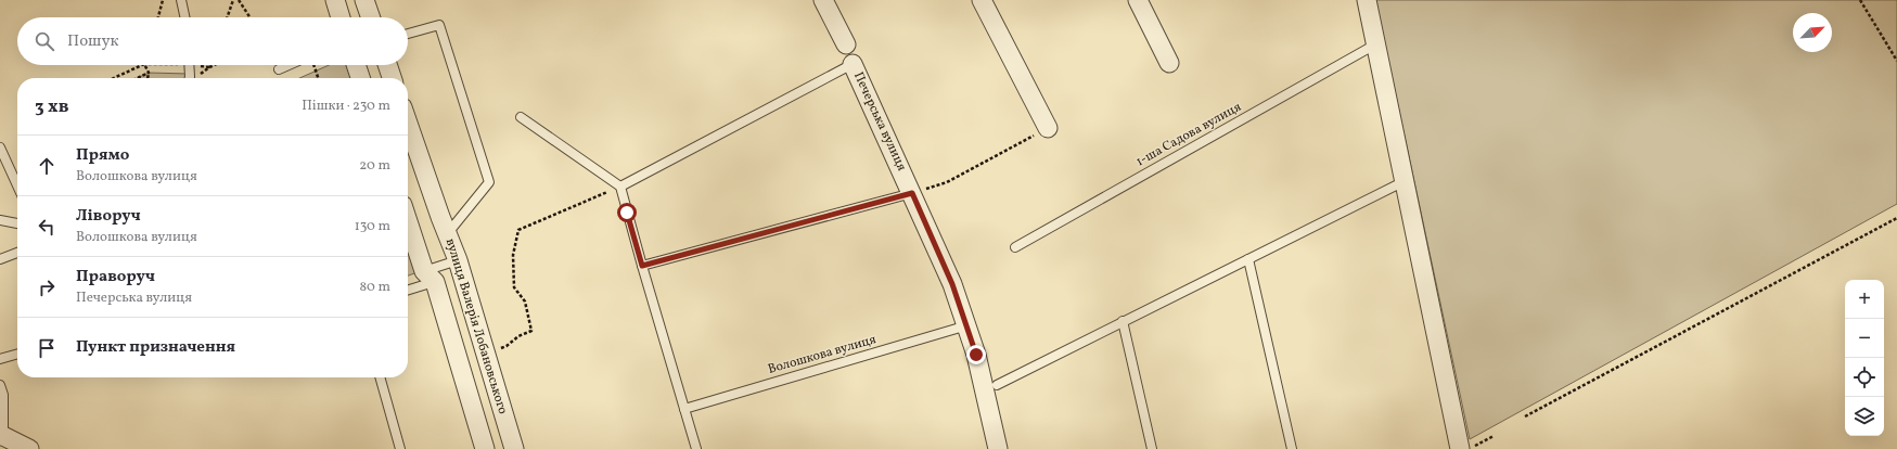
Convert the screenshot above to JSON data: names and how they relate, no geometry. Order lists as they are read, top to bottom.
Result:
{
  "streets": {
    "street": ["Печерська вулиця", "вулиця Валерія Лобановського"],
    "lane": ["1-ша Садова вулиця", "Волошкова вулиця"]
  },
  "crossings": [
    ["Печерська вулиця", "Волошкова вулиця"]
  ],
  "north": "top right",
  "page": {
    "search": "Пошук",
    "heading": ["3 хв", "Пішки · 230 m"],
    "list": [
      ["Прямо", "Волошкова вулиця", "20 m"],
      ["Ліворуч", "Волошкова вулиця", "130 m"],
      ["Праворуч", "Печерська вулиця", "80 m"],
      "Пункт призначення"
    ],
    "map_buttons": ["+", "−"]
  }
}
